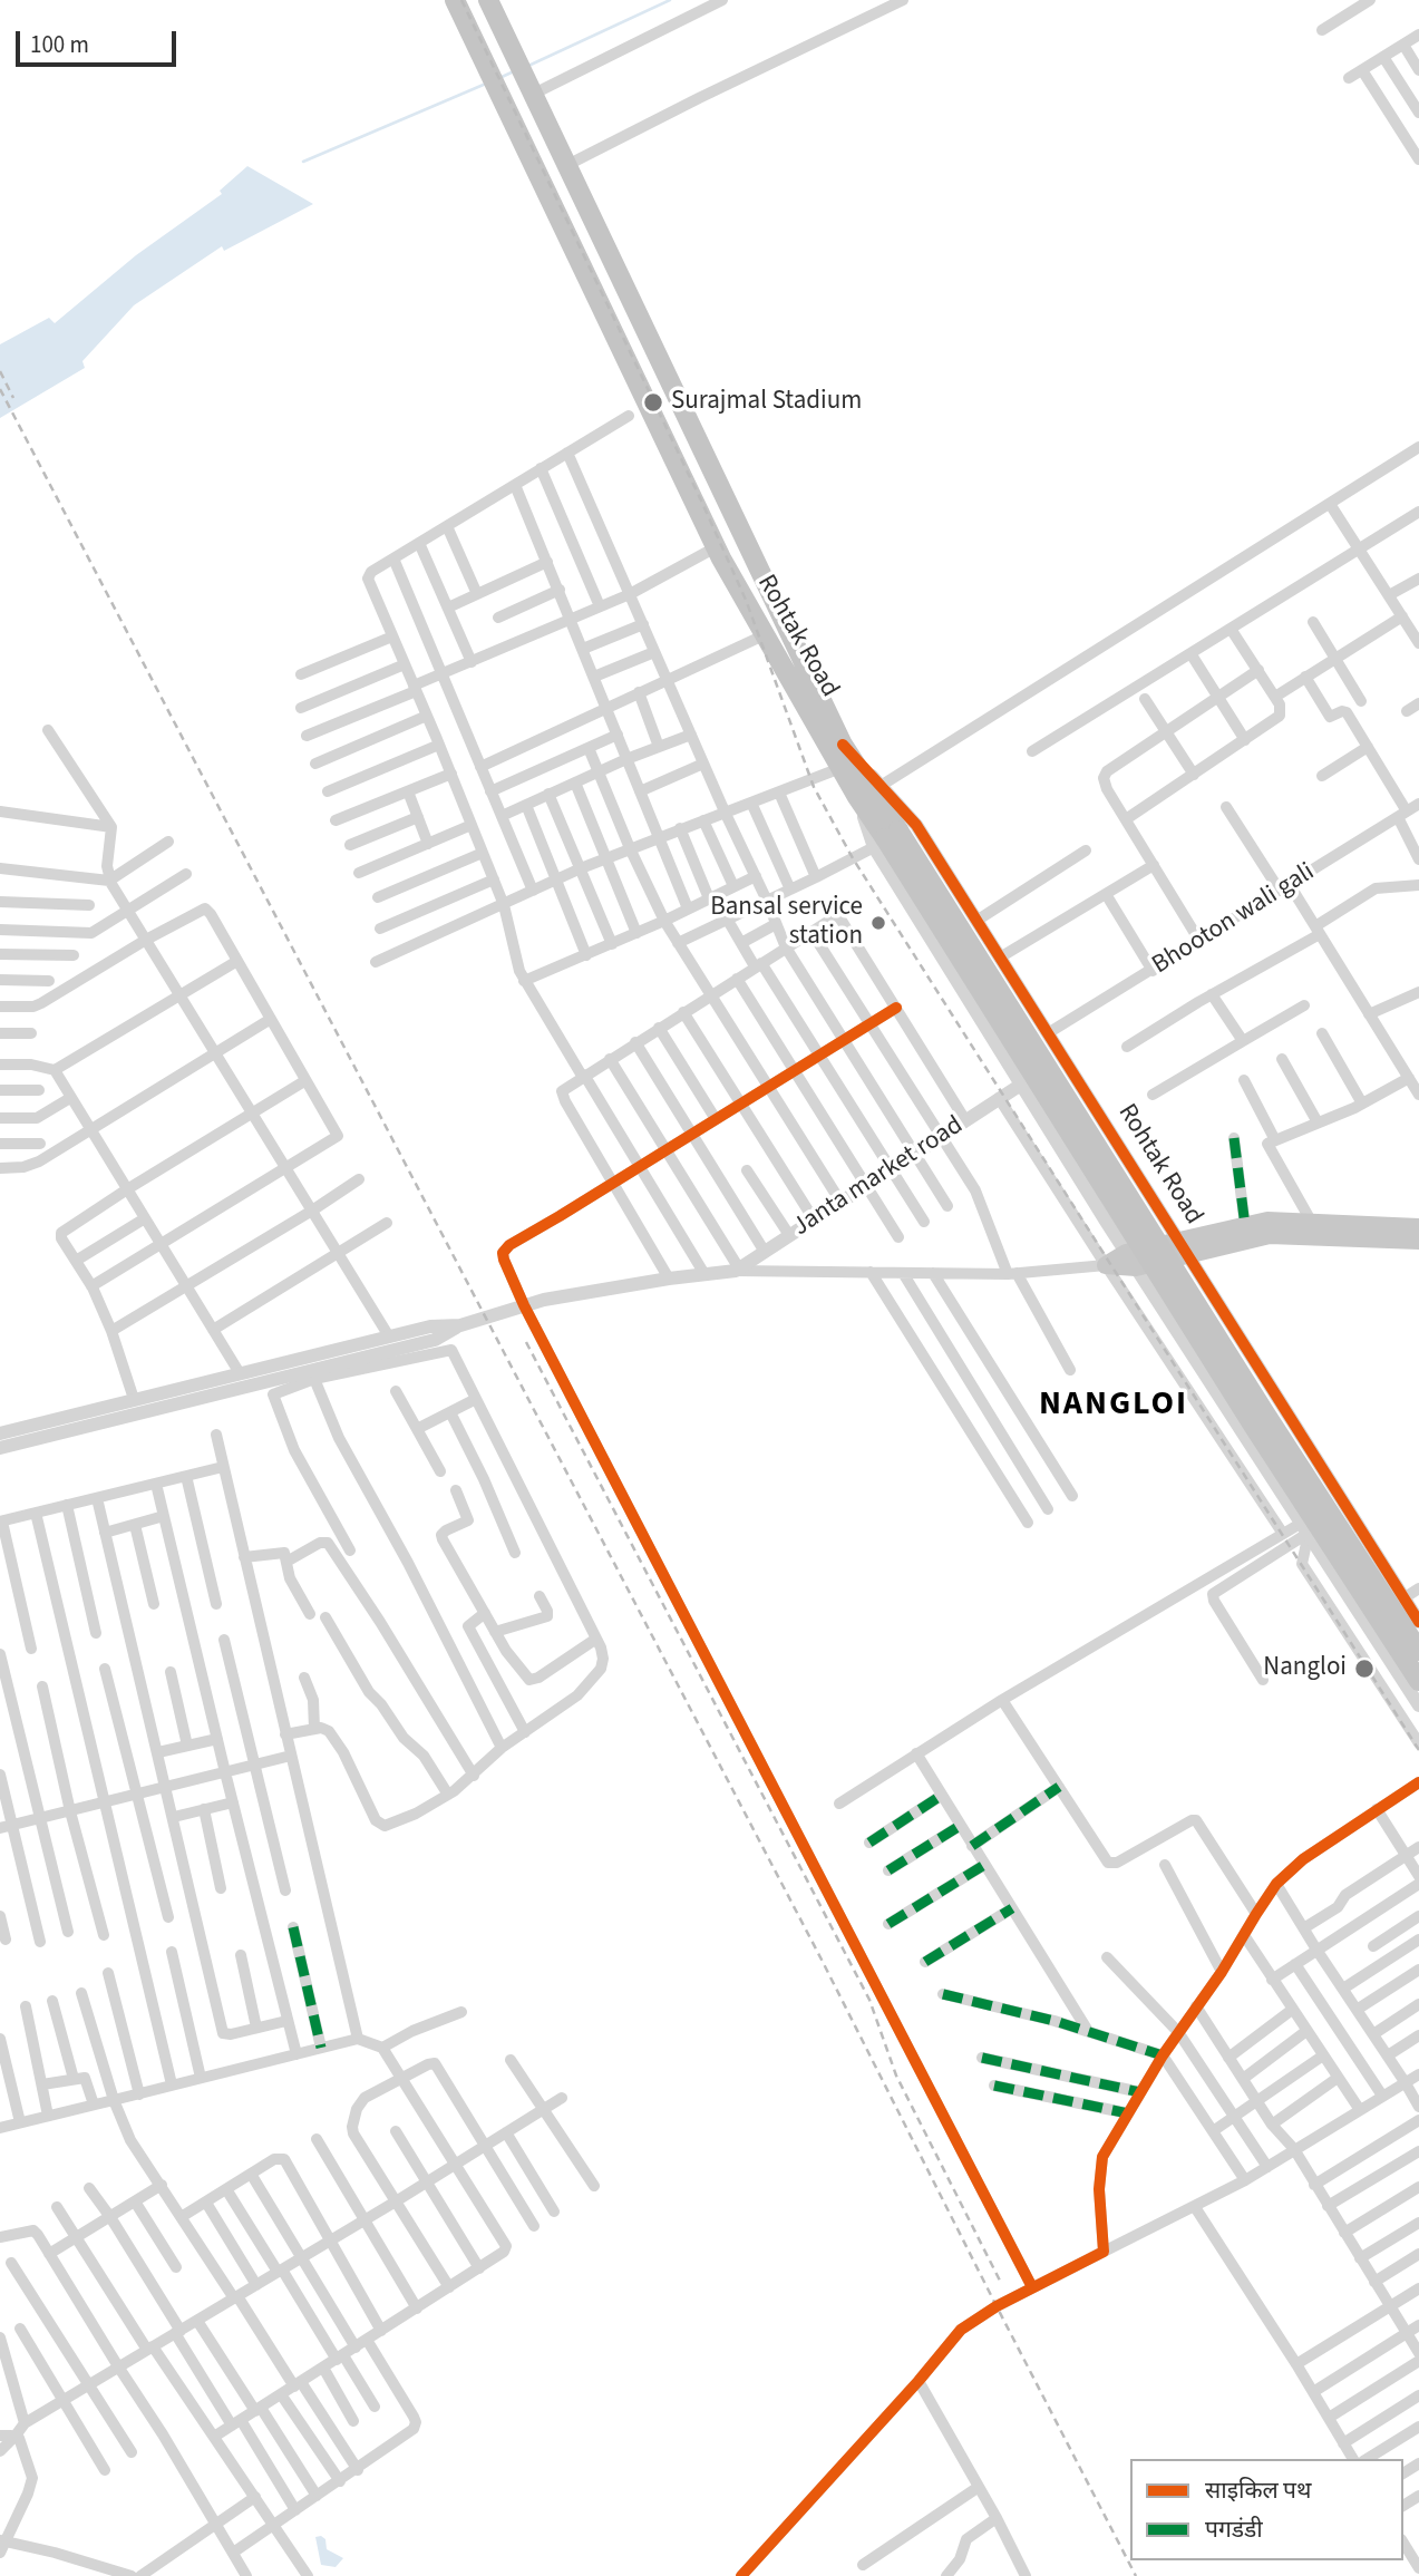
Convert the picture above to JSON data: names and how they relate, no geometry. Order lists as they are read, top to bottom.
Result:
{
  "streets": {
    "highway": ["Rohtak Road"],
    "street": ["Bhooton wali gali", "Janta market road"]
  },
  "crossings": [
    ["Rohtak Road", "Bhooton wali gali"]
  ],
  "districts": ["NANGLOI"],
  "places": ["Surajmal Stadium", "Bansal service station", "Nangloi"],
  "legend": ["साइकिल पथ", "पगडंडी"],
  "scale_bar": "100 m"
}
